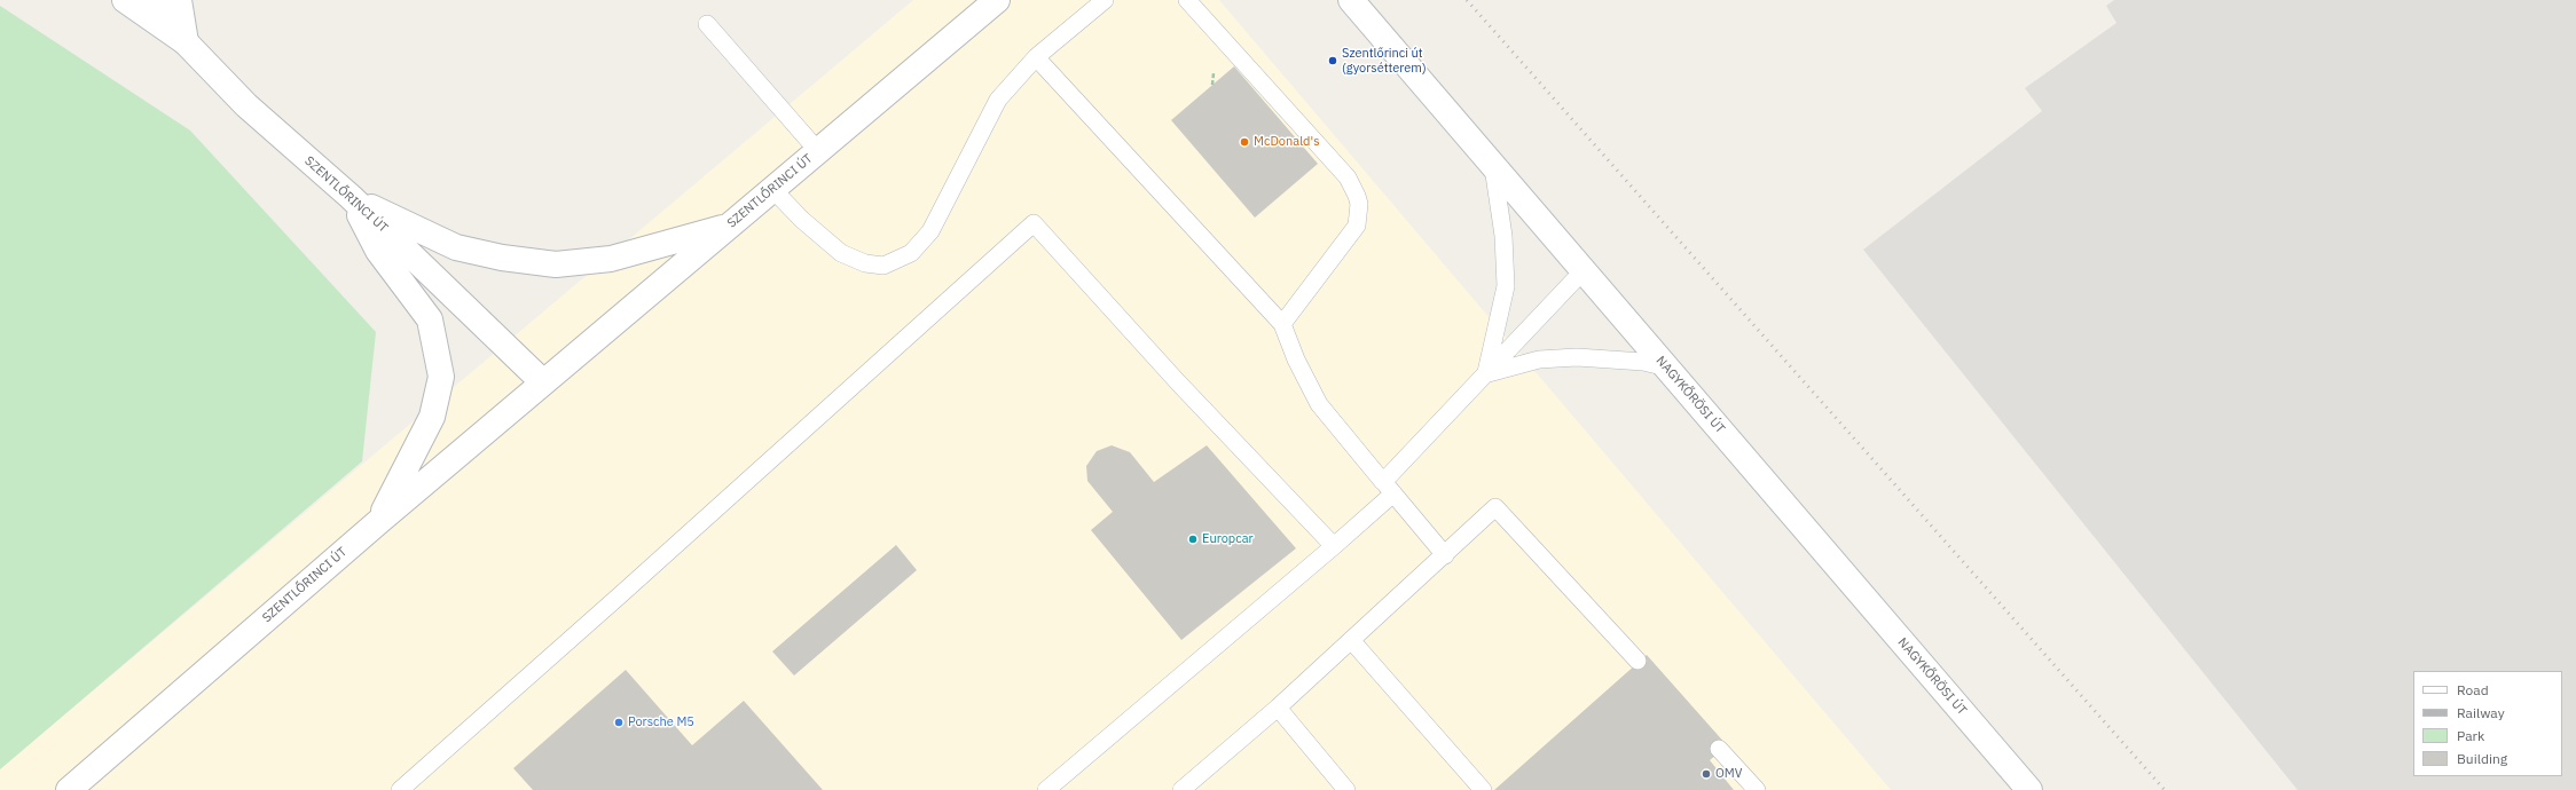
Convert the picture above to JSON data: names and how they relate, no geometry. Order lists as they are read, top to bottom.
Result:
{
  "streets": {
    "street": ["SZENTLŐRINCI ÚT", "NAGYKŐRÖSI ÚT"]
  },
  "places": [
    "Szentlőrinci út (gyorsétterem)",
    "McDonald's",
    "Europcar",
    "Porsche M5",
    "OMV"
  ],
  "legend": [
    "Road",
    "Railway",
    "Park",
    "Building"
  ]
}
